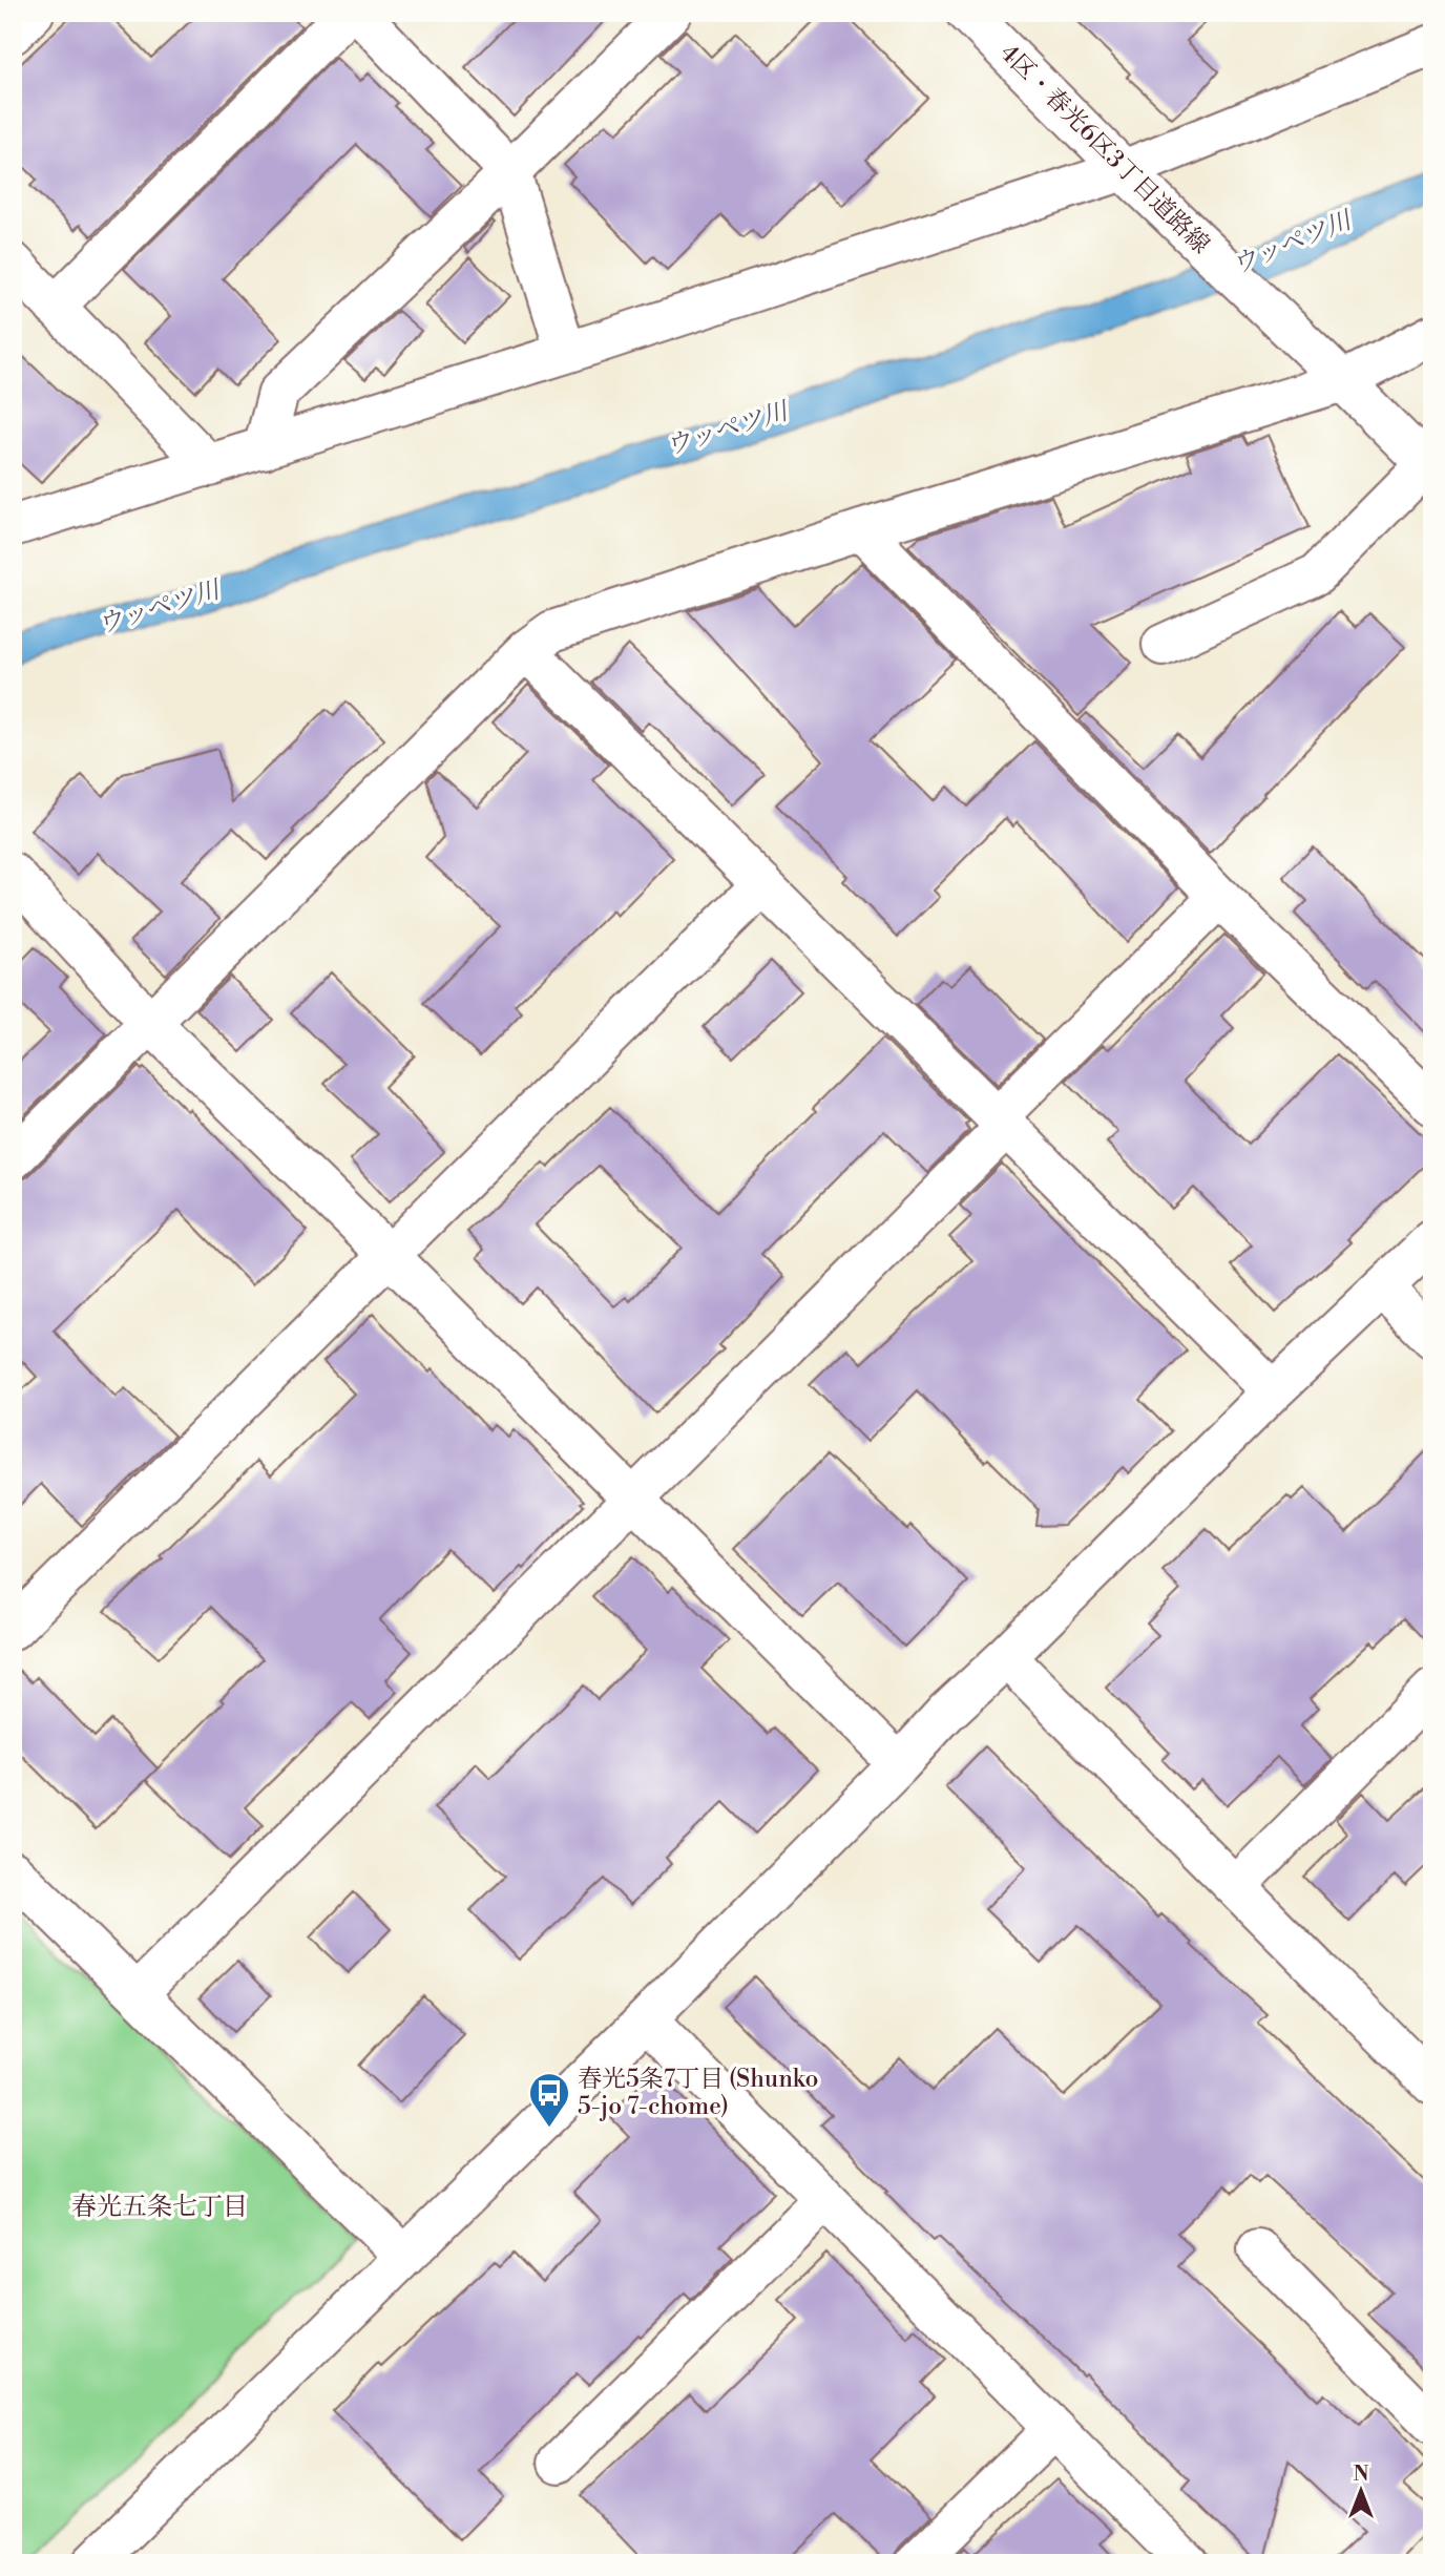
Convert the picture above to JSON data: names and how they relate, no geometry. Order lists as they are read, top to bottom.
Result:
{
  "streets": {
    "street": ["4区・春光6区3丁目道路線"]
  },
  "districts": ["春光五条七丁目"],
  "water": ["ウッペツ川"],
  "places": {
    "bus stop": ["春光5条7丁目 (Shunko 5-jo 7-chome)"]
  },
  "north": "top"
}
